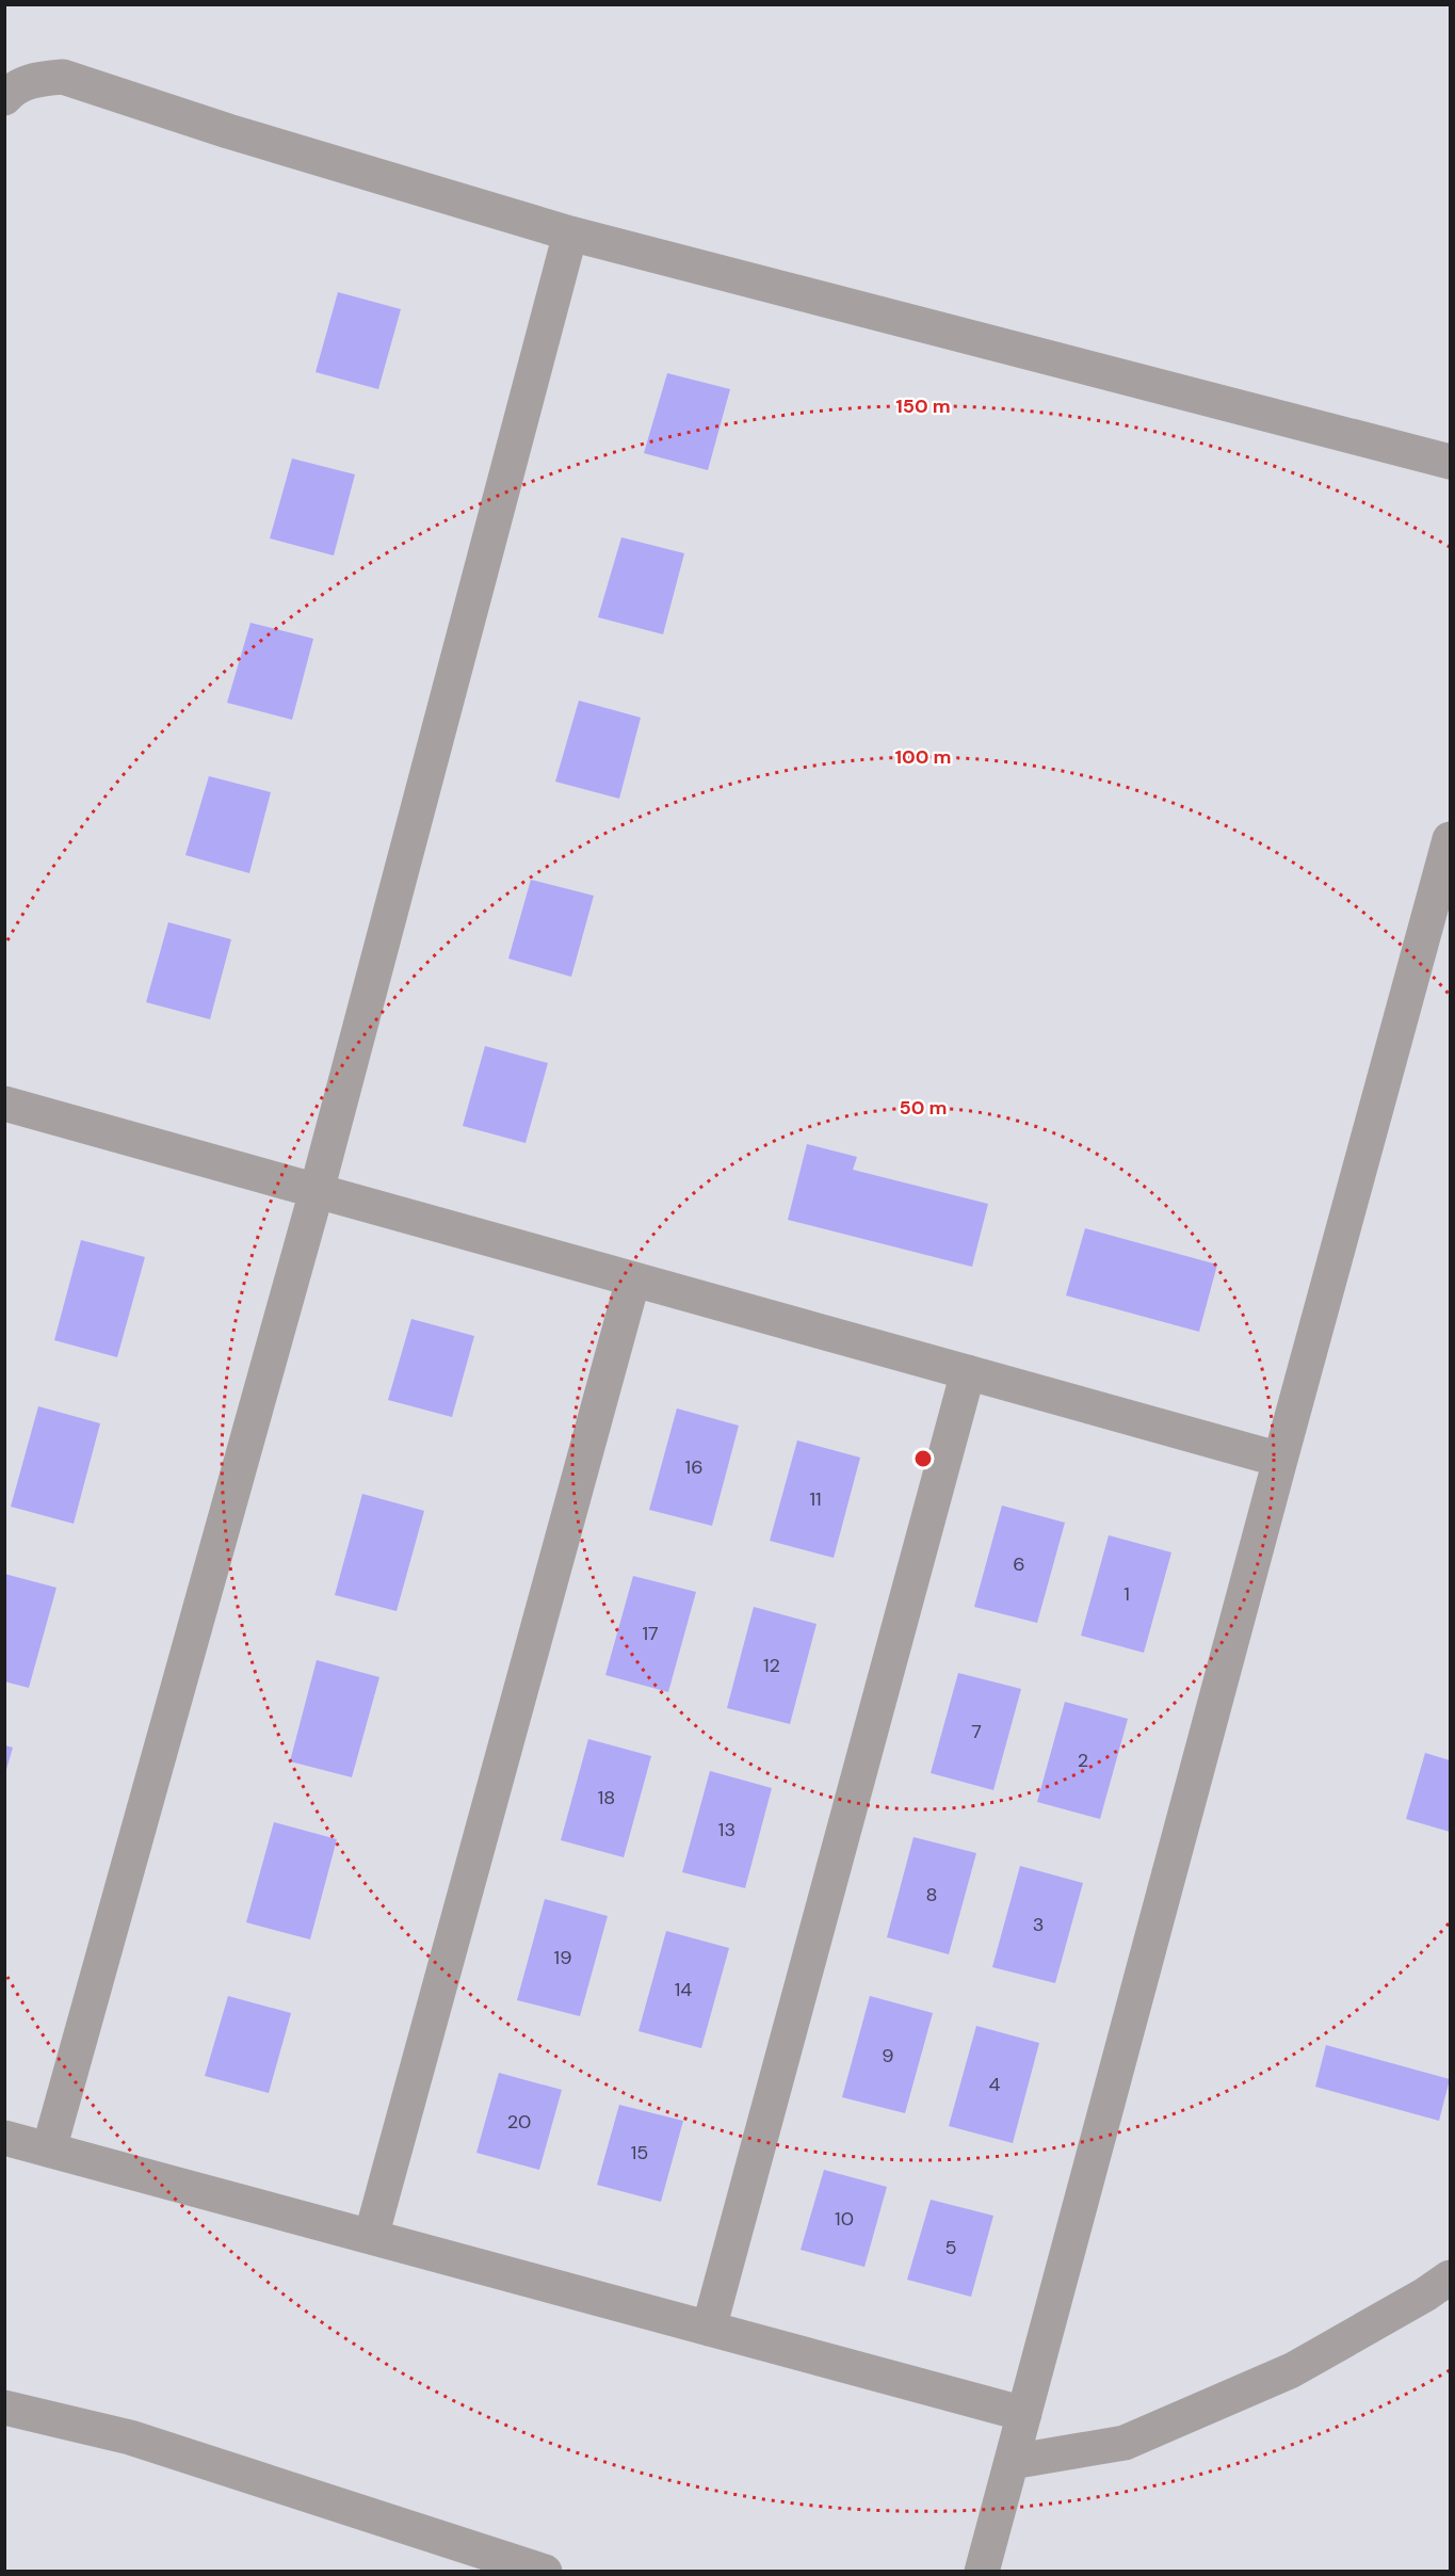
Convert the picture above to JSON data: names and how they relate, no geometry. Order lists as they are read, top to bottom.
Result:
{
  "house_numbers": [
    "16",
    "11",
    "6",
    "1",
    "17",
    "12",
    "7",
    "2",
    "18",
    "13",
    "8",
    "3",
    "19",
    "14",
    "9",
    "4",
    "20",
    "15",
    "10",
    "5"
  ],
  "rings": ["150 m", "100 m", "50 m"]
}
